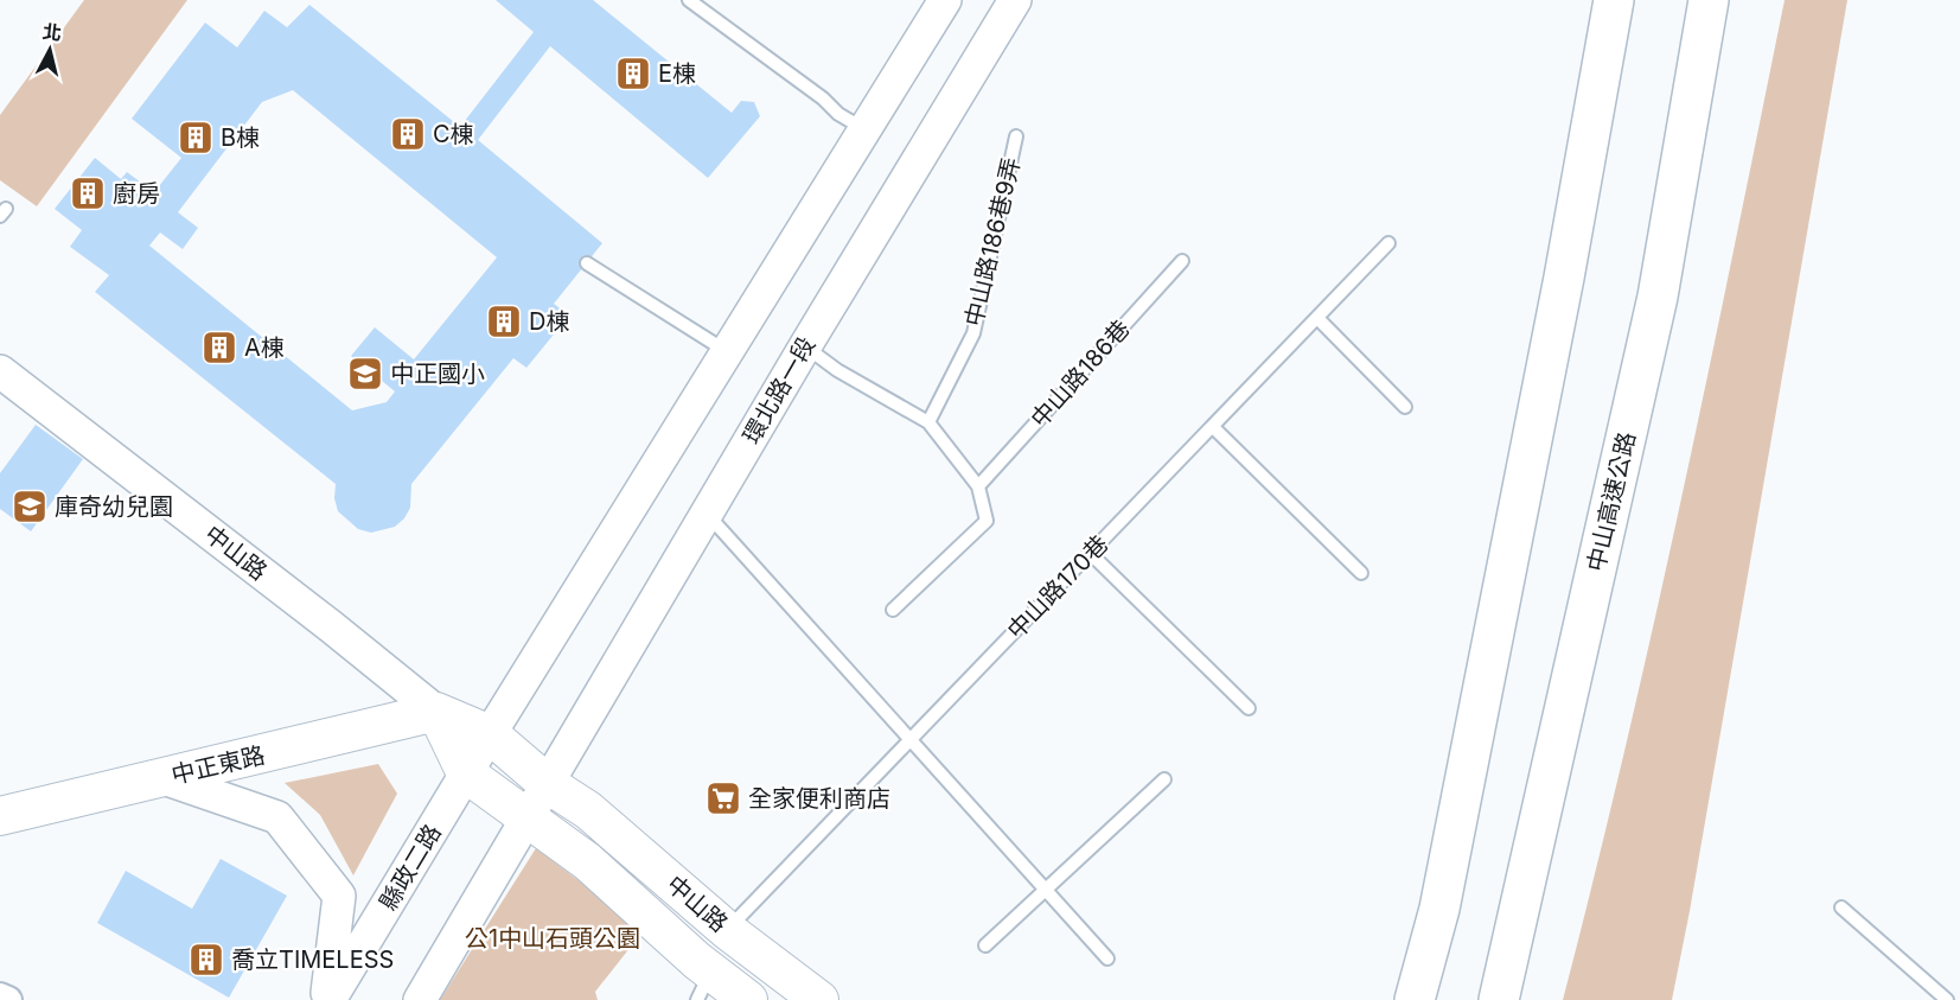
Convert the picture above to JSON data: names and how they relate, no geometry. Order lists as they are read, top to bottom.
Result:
{
  "streets": {
    "highway": ["中山高速公路"],
    "main road": ["中山路", "中正東路"],
    "street": ["環北路一段", "縣政二路"],
    "lane": ["中山路186巷9弄", "中山路186巷", "中山路170巷"]
  },
  "crossings": [
    ["環北路一段", "中山路"],
    ["中山路", "中山路170巷"],
    ["中山路", "中正東路"],
    ["中山路", "縣政二路"]
  ],
  "parks": ["公1中山石頭公園"],
  "places": {
    "building": [
      "E棟",
      "C棟",
      "B棟",
      "廚房",
      "D棟",
      "A棟",
      "喬立TIMELESS"
    ],
    "school or university": ["中正國小", "庫奇幼兒園"],
    "supermarket": ["全家便利商店"]
  },
  "north": "top"
}
